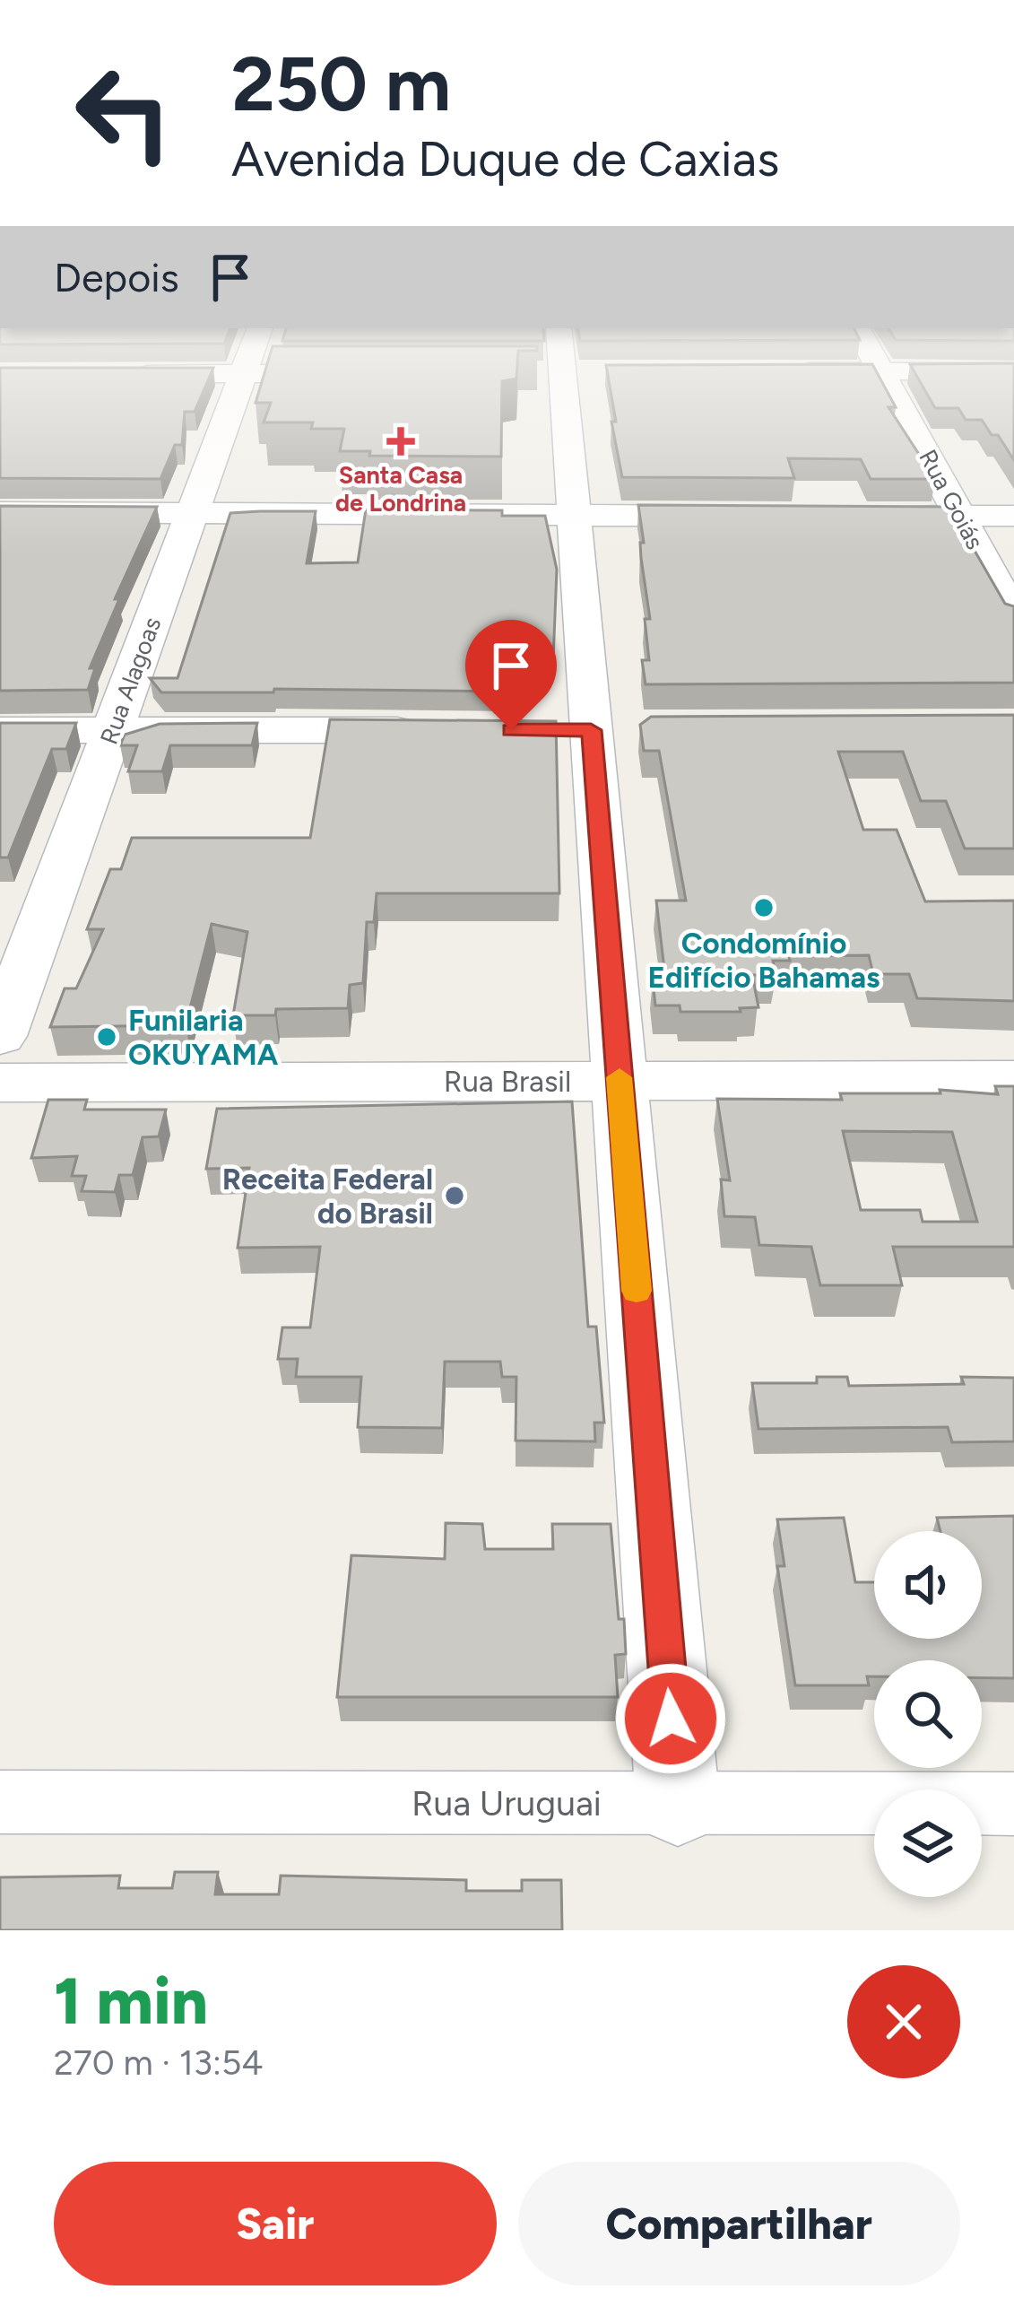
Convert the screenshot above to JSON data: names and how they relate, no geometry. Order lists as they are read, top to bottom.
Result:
{
  "streets": {
    "street": [
      "Rua Goiás",
      "Rua Alagoas",
      "Rua Brasil",
      "Rua Uruguai"
    ]
  },
  "places": {
    "health": ["Santa Casa de Londrina"],
    "other": ["Condomínio Edifício Bahamas", "Funilaria OKUYAMA", "Receita Federal do Brasil"]
  },
  "page": {
    "turn": ["250 m", "Avenida Duque de Caxias"],
    "then": "Depois",
    "heading": ["1 min", "270 m · 13:54"],
    "buttons": ["Sair", "Compartilhar"]
  }
}
